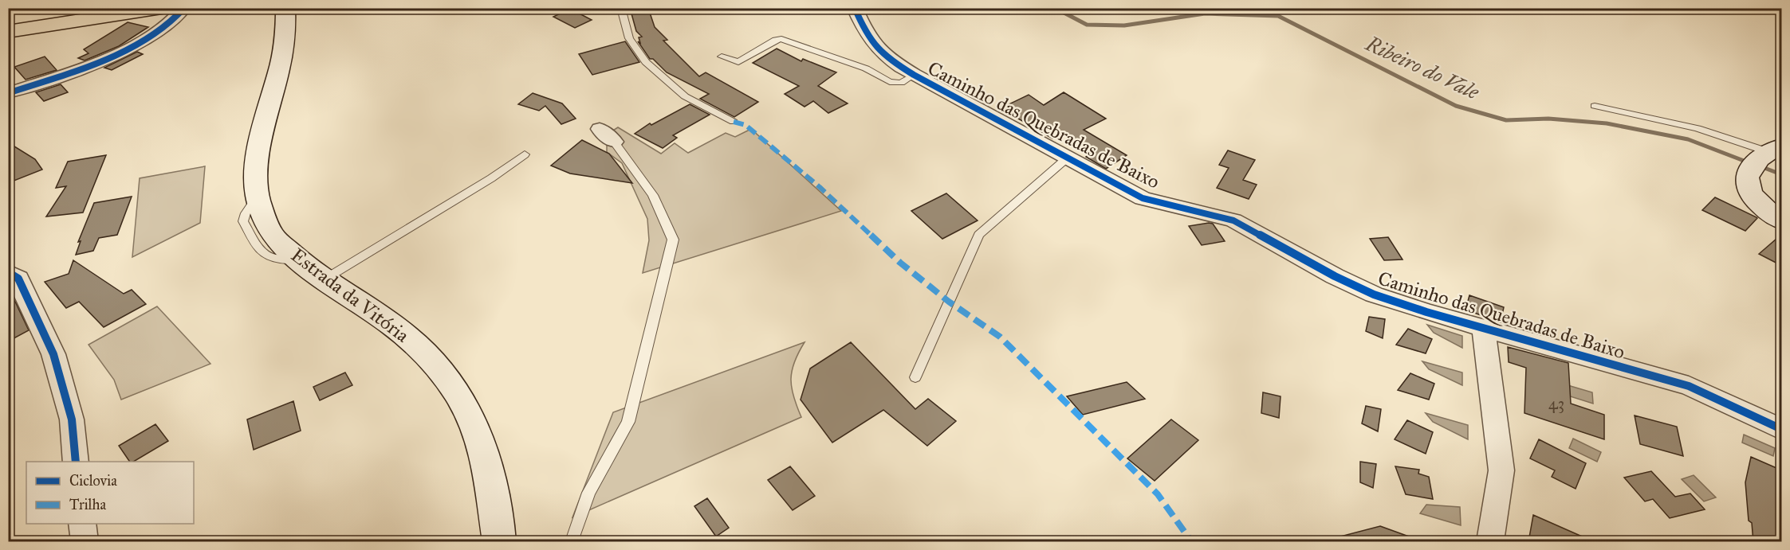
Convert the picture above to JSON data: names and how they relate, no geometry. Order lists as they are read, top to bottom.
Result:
{
  "streets": {
    "main road": ["Estrada da Vitória"],
    "street": ["Caminho das Quebradas de Baixo"]
  },
  "water": ["Ribeiro do Vale"],
  "house_numbers": ["43"],
  "legend": ["Ciclovia", "Trilha"]
}
